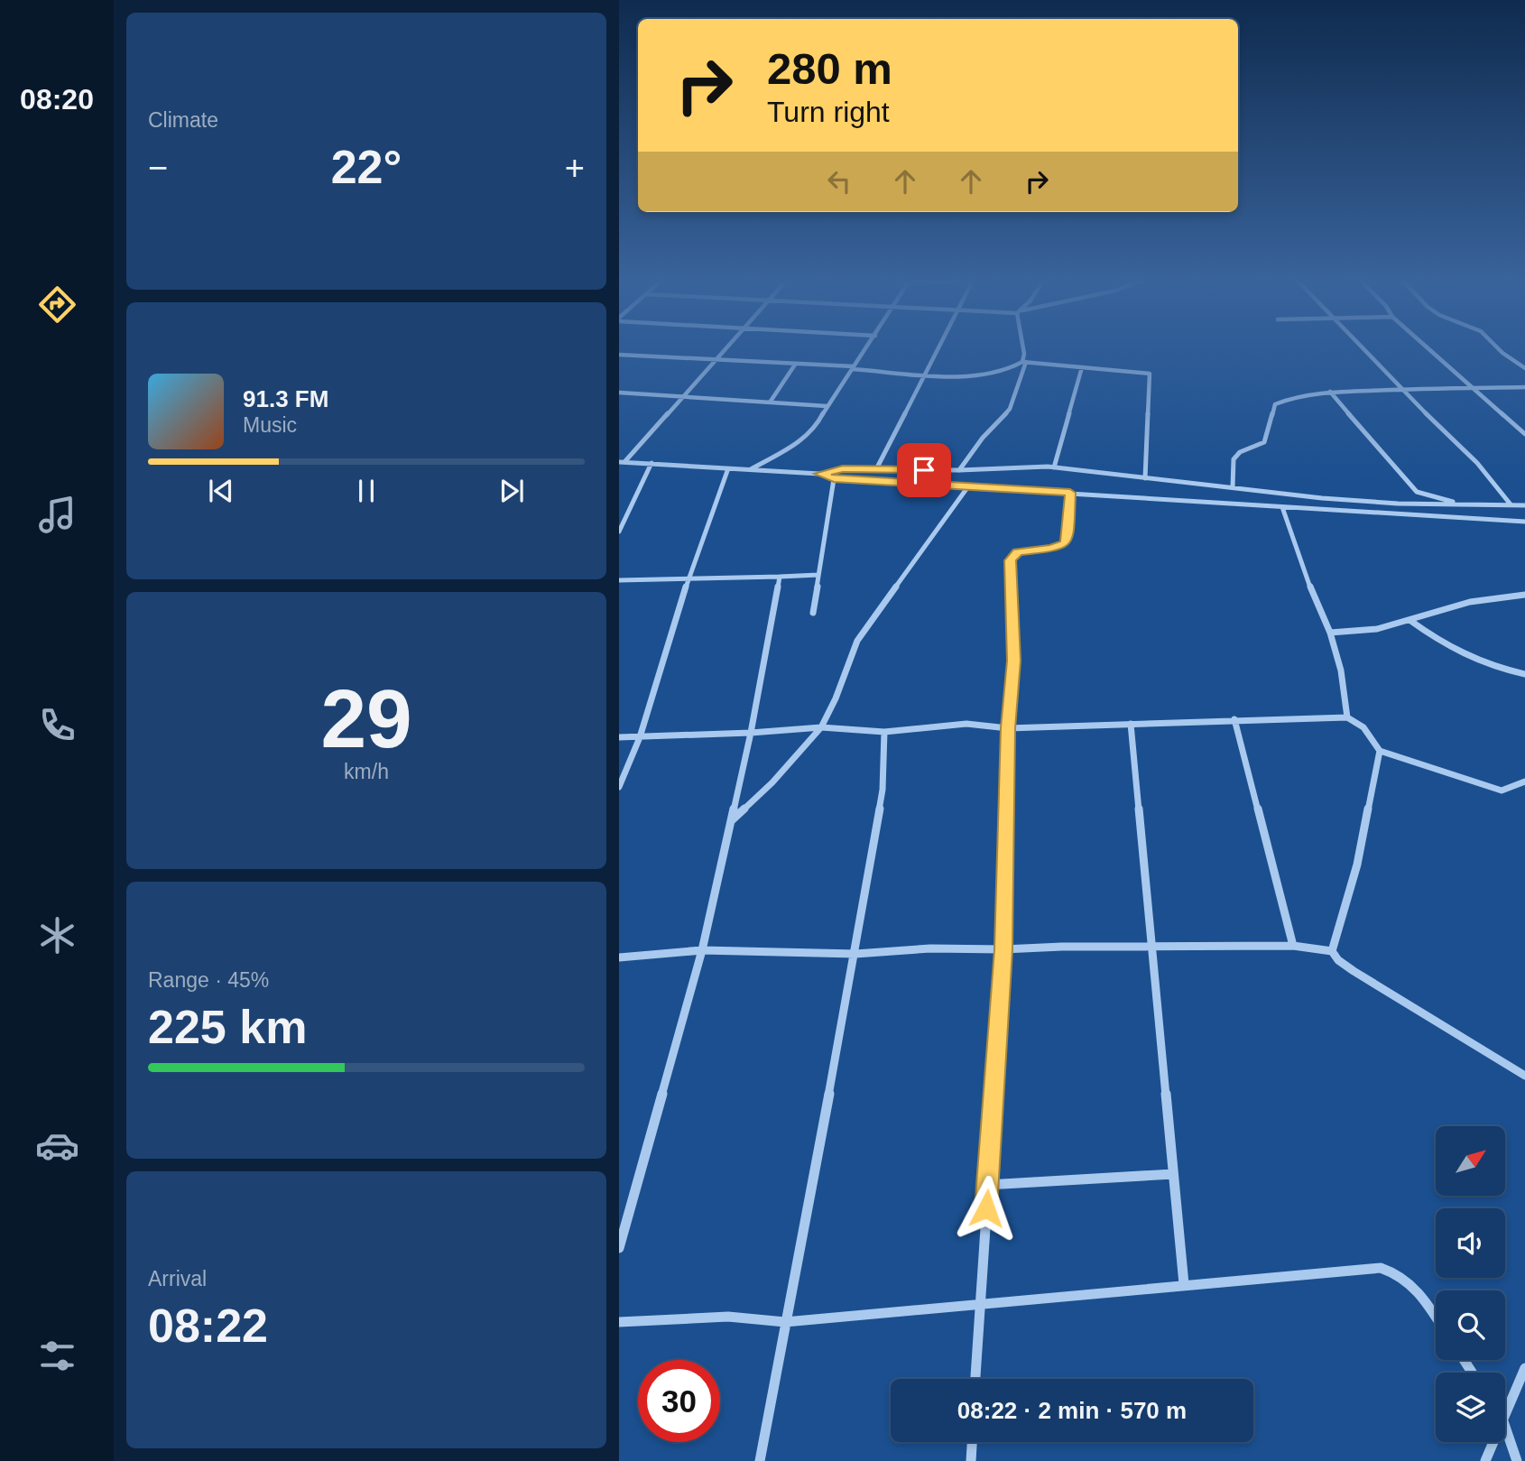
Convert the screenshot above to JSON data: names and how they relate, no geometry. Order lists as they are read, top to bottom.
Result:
{
  "north": "top right",
  "page": {
    "tabs": "08:20",
    "tile": [
      "Climate",
      ["29", "km/h"],
      ["Range · 45%", "225 km"],
      ["Arrival", "08:22"]
    ],
    "turn": ["280 m", "Turn right"],
    "heat": ["−", "22°", "+"],
    "song": ["91.3 FM", "Music"],
    "limit": "30",
    "trip": "08:22 · 2 min · 570 m"
  }
}
